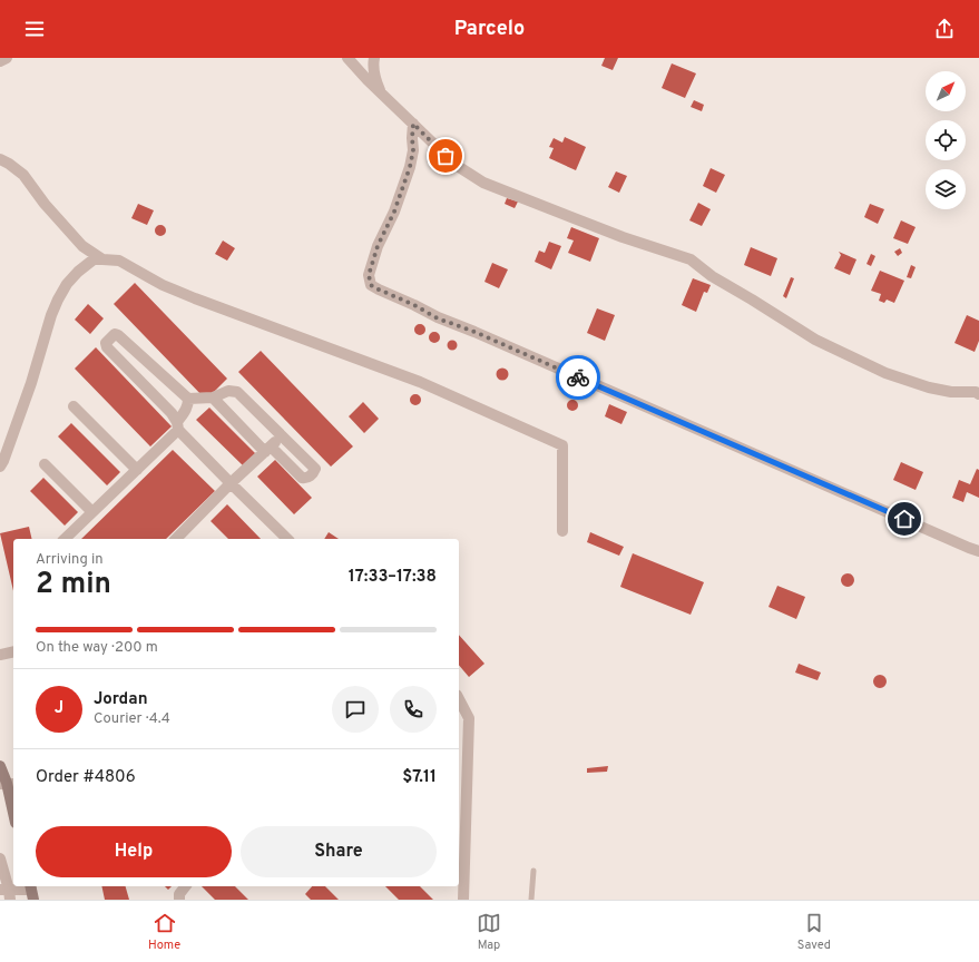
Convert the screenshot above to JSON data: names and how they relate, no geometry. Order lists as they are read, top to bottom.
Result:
{
  "north": "top right",
  "page": {
    "header": "Parcelo",
    "heading": ["2 min", "Arriving in", "17:33–17:38"],
    "panel": [
      "Jordan",
      "Courier · 4.4",
      "Order #4806",
      "$7.11"
    ],
    "bar": "On the way · 200 m",
    "round": "J",
    "buttons": ["Help", "Share"],
    "tabs": ["Home", "Map", "Saved"]
  }
}
